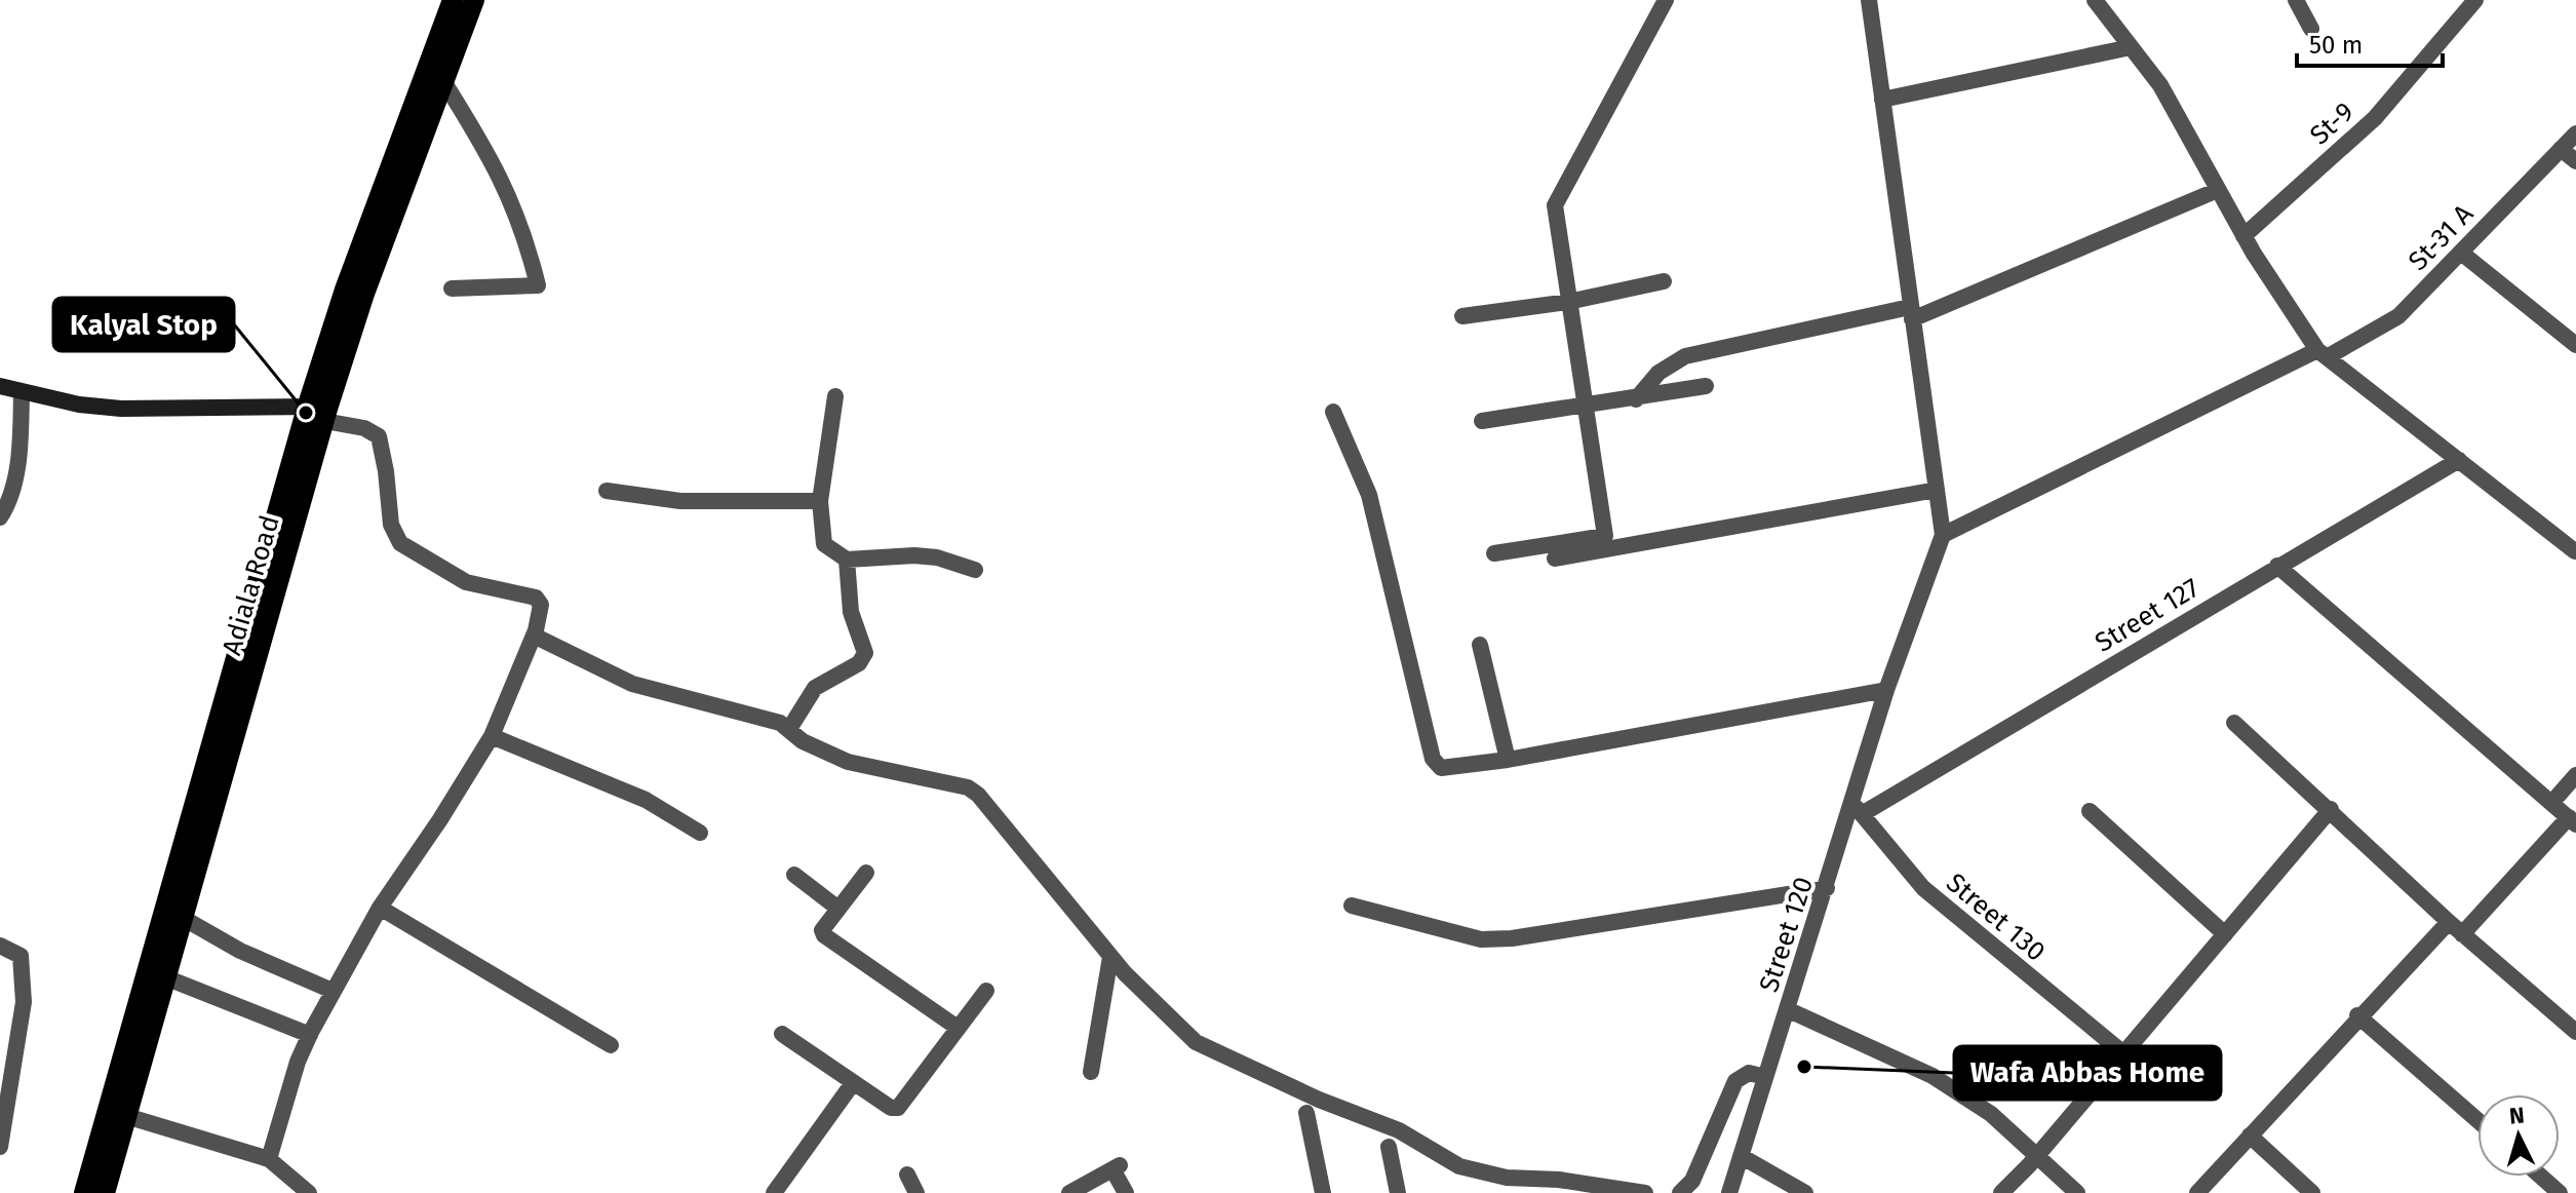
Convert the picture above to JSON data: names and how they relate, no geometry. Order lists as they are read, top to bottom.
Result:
{
  "streets": {
    "main road": ["Adiala Road"],
    "street": [
      "St-9",
      "St-31 A",
      "Street 127",
      "Street 130",
      "Street 120"
    ]
  },
  "crossings": [
    ["St-31 A", "Street 120"],
    ["Street 127", "Street 130"],
    ["Street 127", "Street 120"],
    ["Street 130", "Street 120"]
  ],
  "places": ["Kalyal Stop", "Wafa Abbas Home"],
  "scale_bar": "50 m",
  "north": "top"
}
